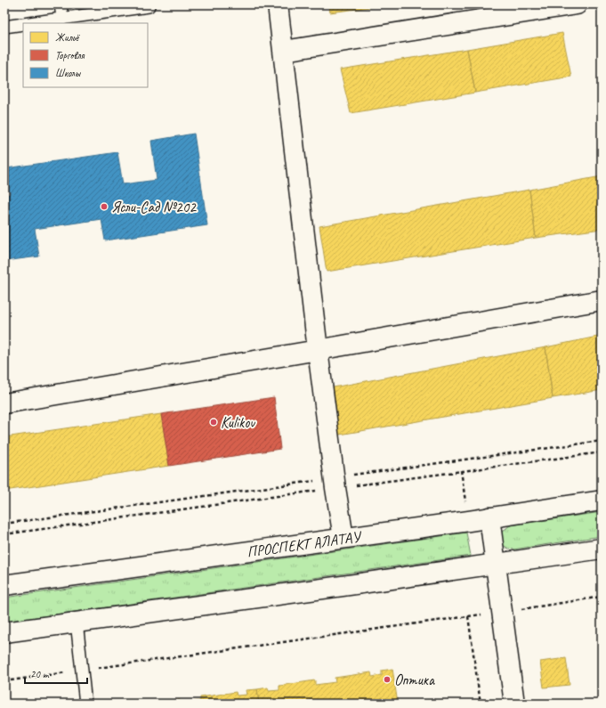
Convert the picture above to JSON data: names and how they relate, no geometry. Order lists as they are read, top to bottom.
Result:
{
  "streets": {
    "street": ["ПРОСПЕКТ АЛАТАУ"]
  },
  "places": ["Ясли-Сад №202", "Kulikov", "Оптика"],
  "legend": ["Жильё", "Торговля", "Школы"],
  "scale_bar": "20 m"
}
